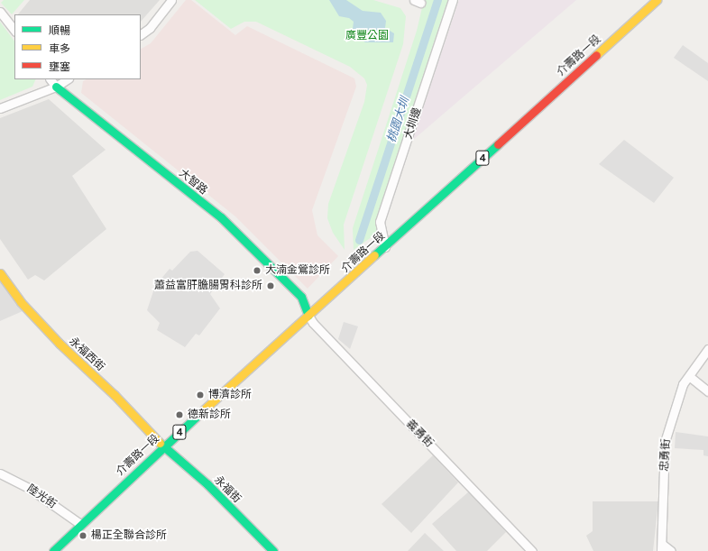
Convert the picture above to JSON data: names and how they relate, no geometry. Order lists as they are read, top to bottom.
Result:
{
  "streets": {
    "main road": [
      "介壽路一段",
      "4",
      "大智路",
      "永福西街",
      "永福街"
    ],
    "street": [
      "大圳邊",
      "義勇街",
      "忠勇街",
      "陸光街"
    ]
  },
  "crossings": [
    ["介壽路一段", "大圳邊"],
    ["介壽路一段", "大智路"],
    ["介壽路一段", "永福西街"],
    ["介壽路一段", "義勇街"],
    ["介壽路一段", "永福街"],
    ["介壽路一段", "陸光街"],
    ["大智路", "義勇街"],
    ["永福西街", "永福街"]
  ],
  "water": ["桃園大圳"],
  "parks": ["廣豐公園"],
  "places": [
    "大湳金鶯診所",
    "蕭益富肝膽腸胃科診所",
    "博濟診所",
    "德新診所",
    "楊正全聯合診所"
  ],
  "legend": ["順暢", "車多", "壅塞"]
}
